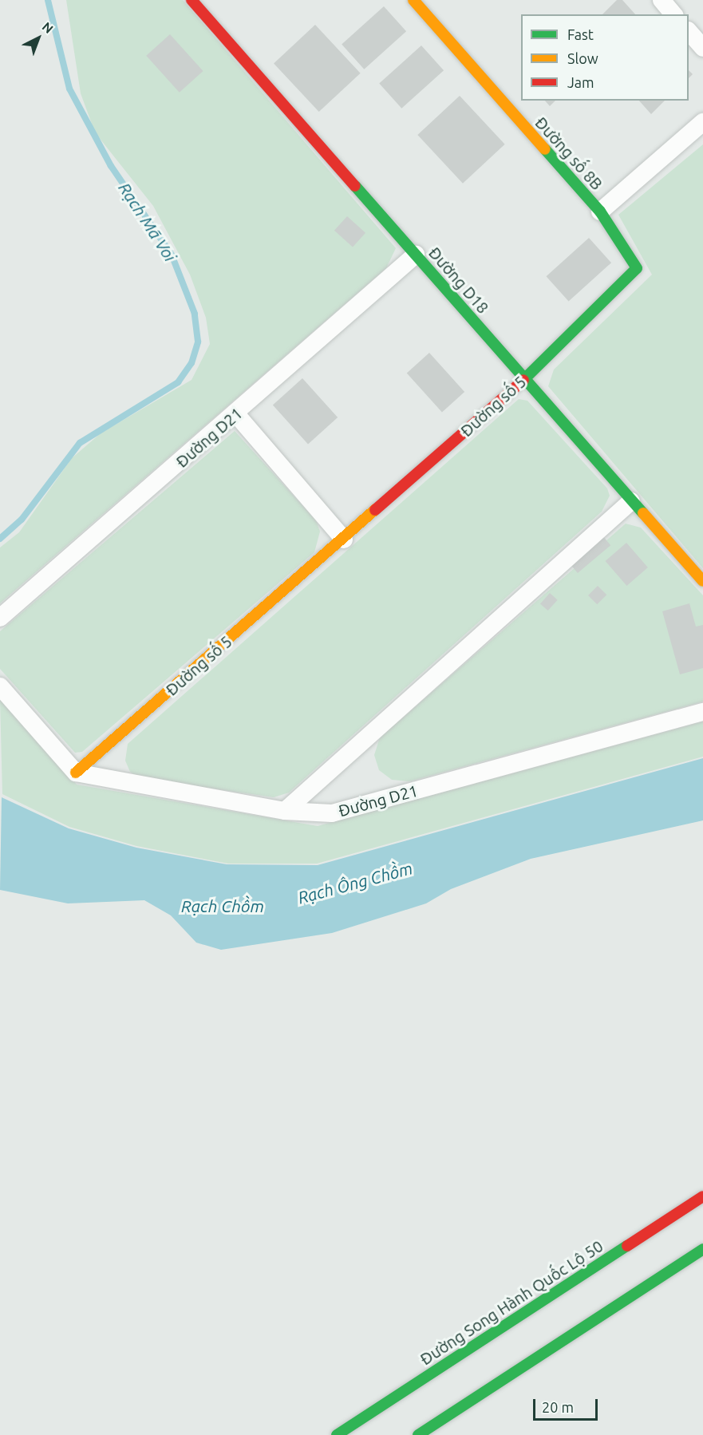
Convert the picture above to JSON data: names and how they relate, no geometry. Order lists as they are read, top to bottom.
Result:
{
  "streets": {
    "street": [
      "Đường số 8B",
      "Đường D18",
      "Đường số 5",
      "Đường D21",
      "Đường Song Hành Quốc Lộ 50"
    ]
  },
  "crossings": [
    ["Đường số 8B", "Đường số 5"],
    ["Đường D18", "Đường số 5"],
    ["Đường D18", "Đường D21"],
    ["Đường số 5", "Đường D21"]
  ],
  "water": ["Rạch Mã Voi", "Rạch Ông Chồm", "Rạch Chồm"],
  "legend": ["Fast", "Slow", "Jam"],
  "scale_bar": "20 m",
  "north": "top right"
}
